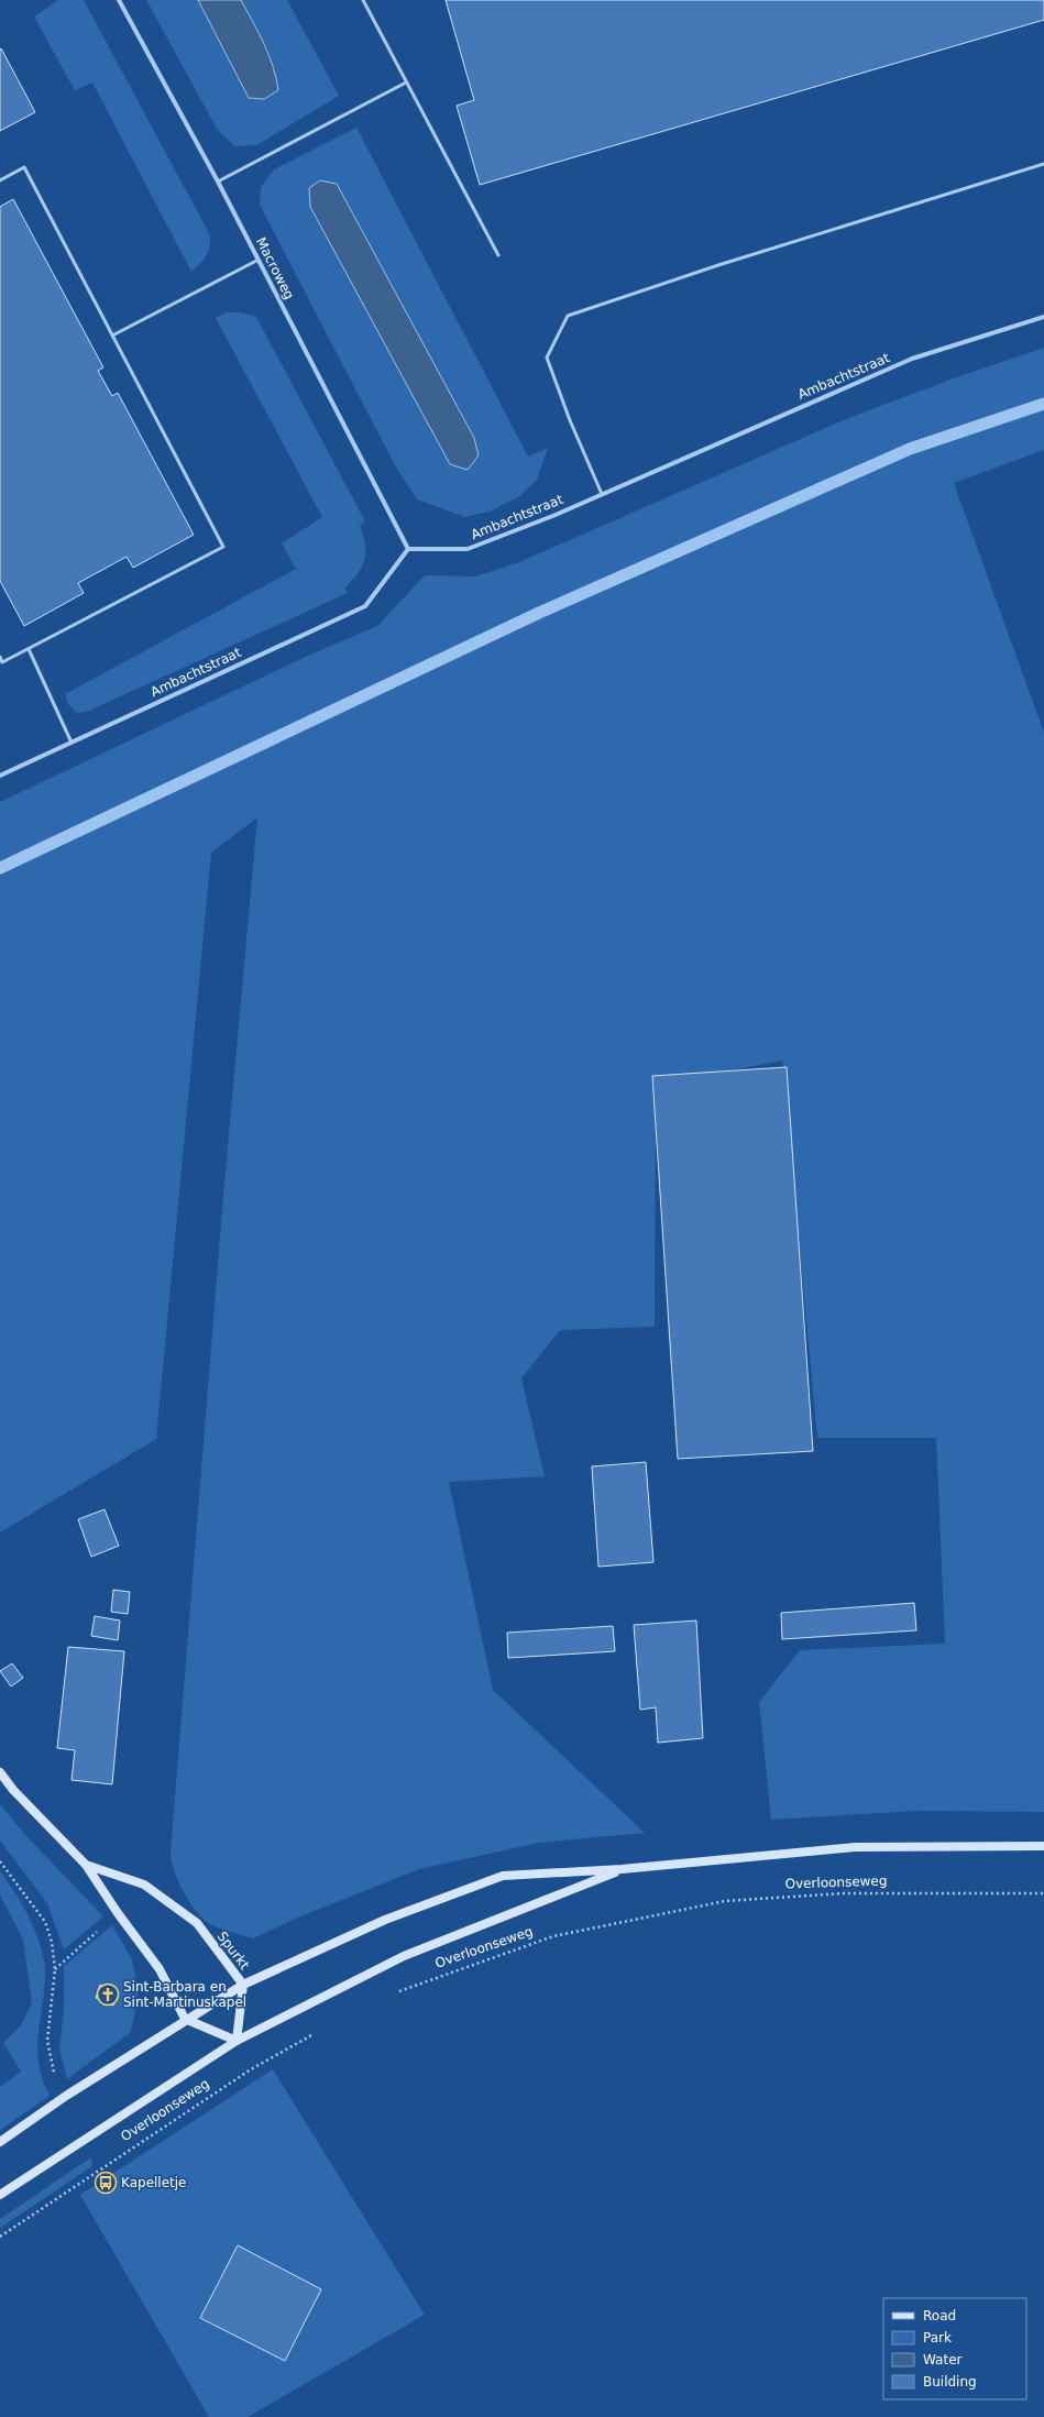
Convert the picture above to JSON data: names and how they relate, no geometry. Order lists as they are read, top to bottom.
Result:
{
  "streets": {
    "street": [
      "Macroweg",
      "Ambachtstraat",
      "Overloonseweg",
      "Spurkt"
    ]
  },
  "crossings": [
    ["Macroweg", "Ambachtstraat"],
    ["Overloonseweg", "Spurkt"]
  ],
  "places": {
    "church": ["Sint-Barbara en Sint-Martinuskapel"],
    "bus stop": ["Kapelletje"]
  },
  "legend": [
    "Road",
    "Park",
    "Water",
    "Building"
  ]
}
